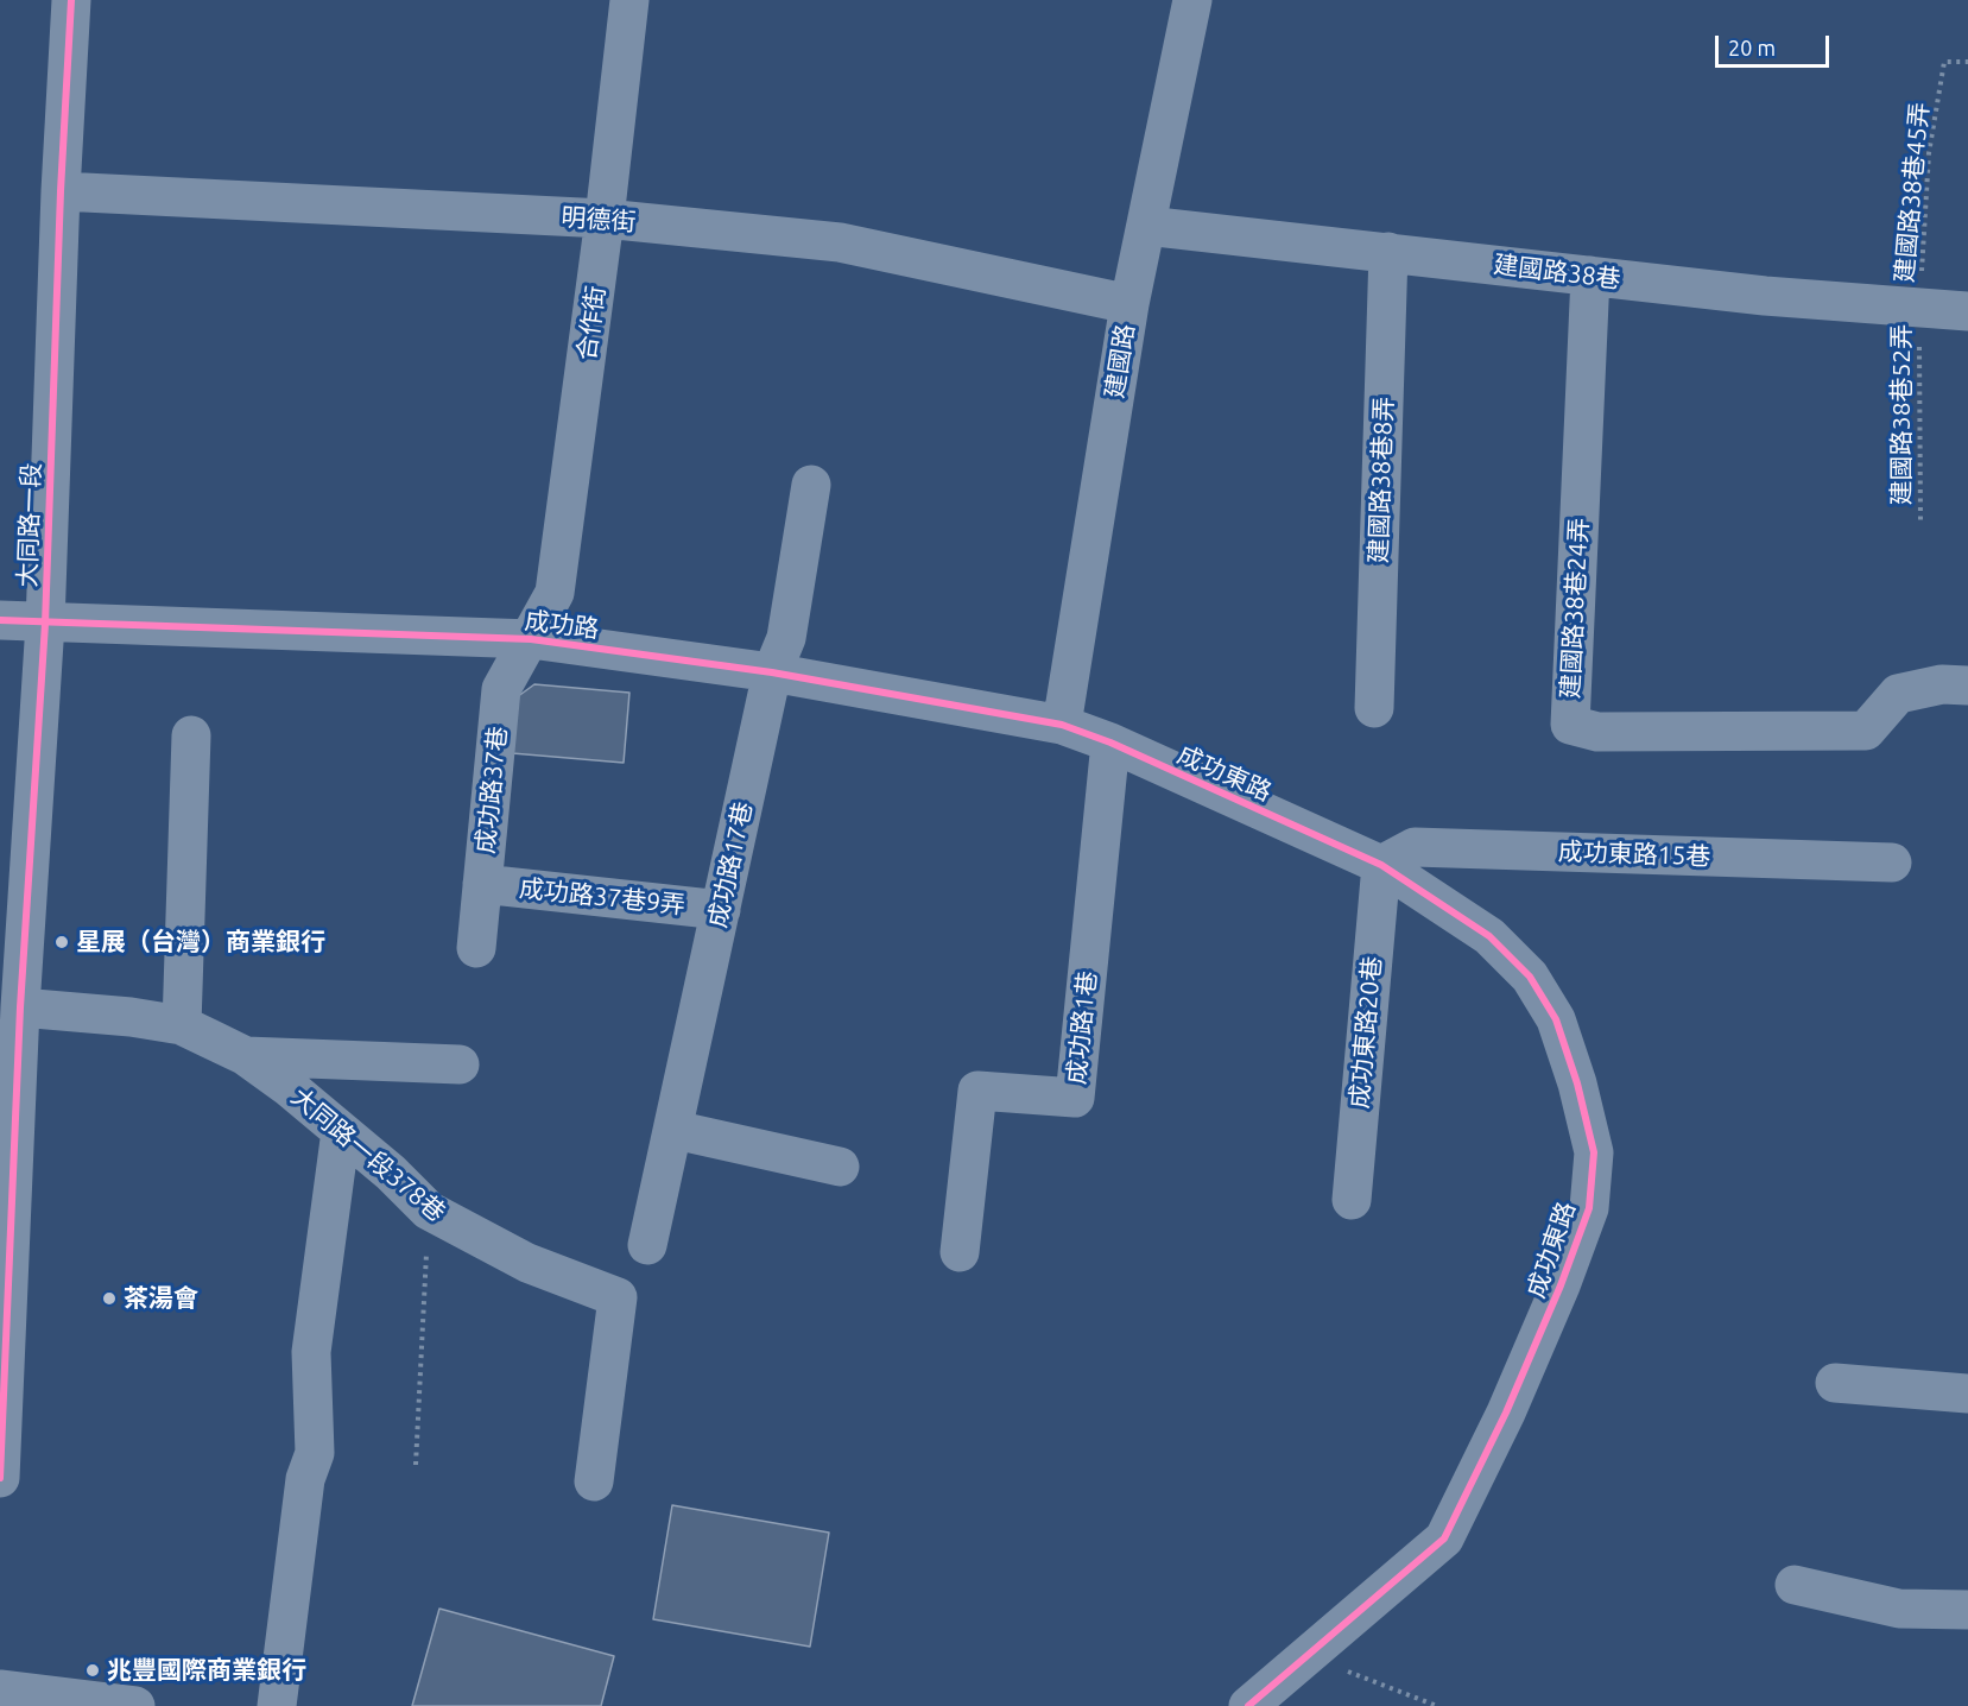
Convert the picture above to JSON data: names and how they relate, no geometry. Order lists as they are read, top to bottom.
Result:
{
  "streets": {
    "street": [
      "明德街",
      "建國路38巷",
      "合作街",
      "建國路",
      "建國路38巷8弄",
      "大同路一段",
      "建國路38巷24弄",
      "成功路",
      "成功東路",
      "成功路37巷",
      "成功東路15巷",
      "成功路17巷",
      "成功路37巷9弄",
      "成功路1巷",
      "成功東路20巷",
      "大同路一段378巷"
    ],
    "path": ["建國路38巷45弄", "建國路38巷52弄"]
  },
  "crossings": [
    ["建國路38巷45弄", "建國路38巷"],
    ["建國路38巷45弄", "建國路38巷52弄"],
    ["明德街", "合作街"],
    ["明德街", "建國路"],
    ["明德街", "大同路一段"],
    ["建國路38巷", "建國路"],
    ["建國路38巷", "建國路38巷52弄"],
    ["建國路38巷", "建國路38巷8弄"],
    ["建國路38巷", "建國路38巷24弄"],
    ["合作街", "成功路"],
    ["合作街", "成功路37巷"],
    ["建國路", "成功路"],
    ["大同路一段", "成功路"],
    ["大同路一段", "大同路一段378巷"],
    ["成功路", "成功東路"],
    ["成功路", "成功路37巷"],
    ["成功路", "成功路17巷"],
    ["成功路", "成功路1巷"],
    ["成功東路", "成功東路15巷"],
    ["成功東路", "成功路1巷"],
    ["成功東路", "成功東路20巷"],
    ["成功路37巷", "成功路37巷9弄"],
    ["成功東路15巷", "成功東路20巷"],
    ["成功路17巷", "成功路37巷9弄"]
  ],
  "places": ["星展（台灣）商業銀行", "茶湯會", "兆豐國際商業銀行"],
  "scale_bar": "20 m"
}
